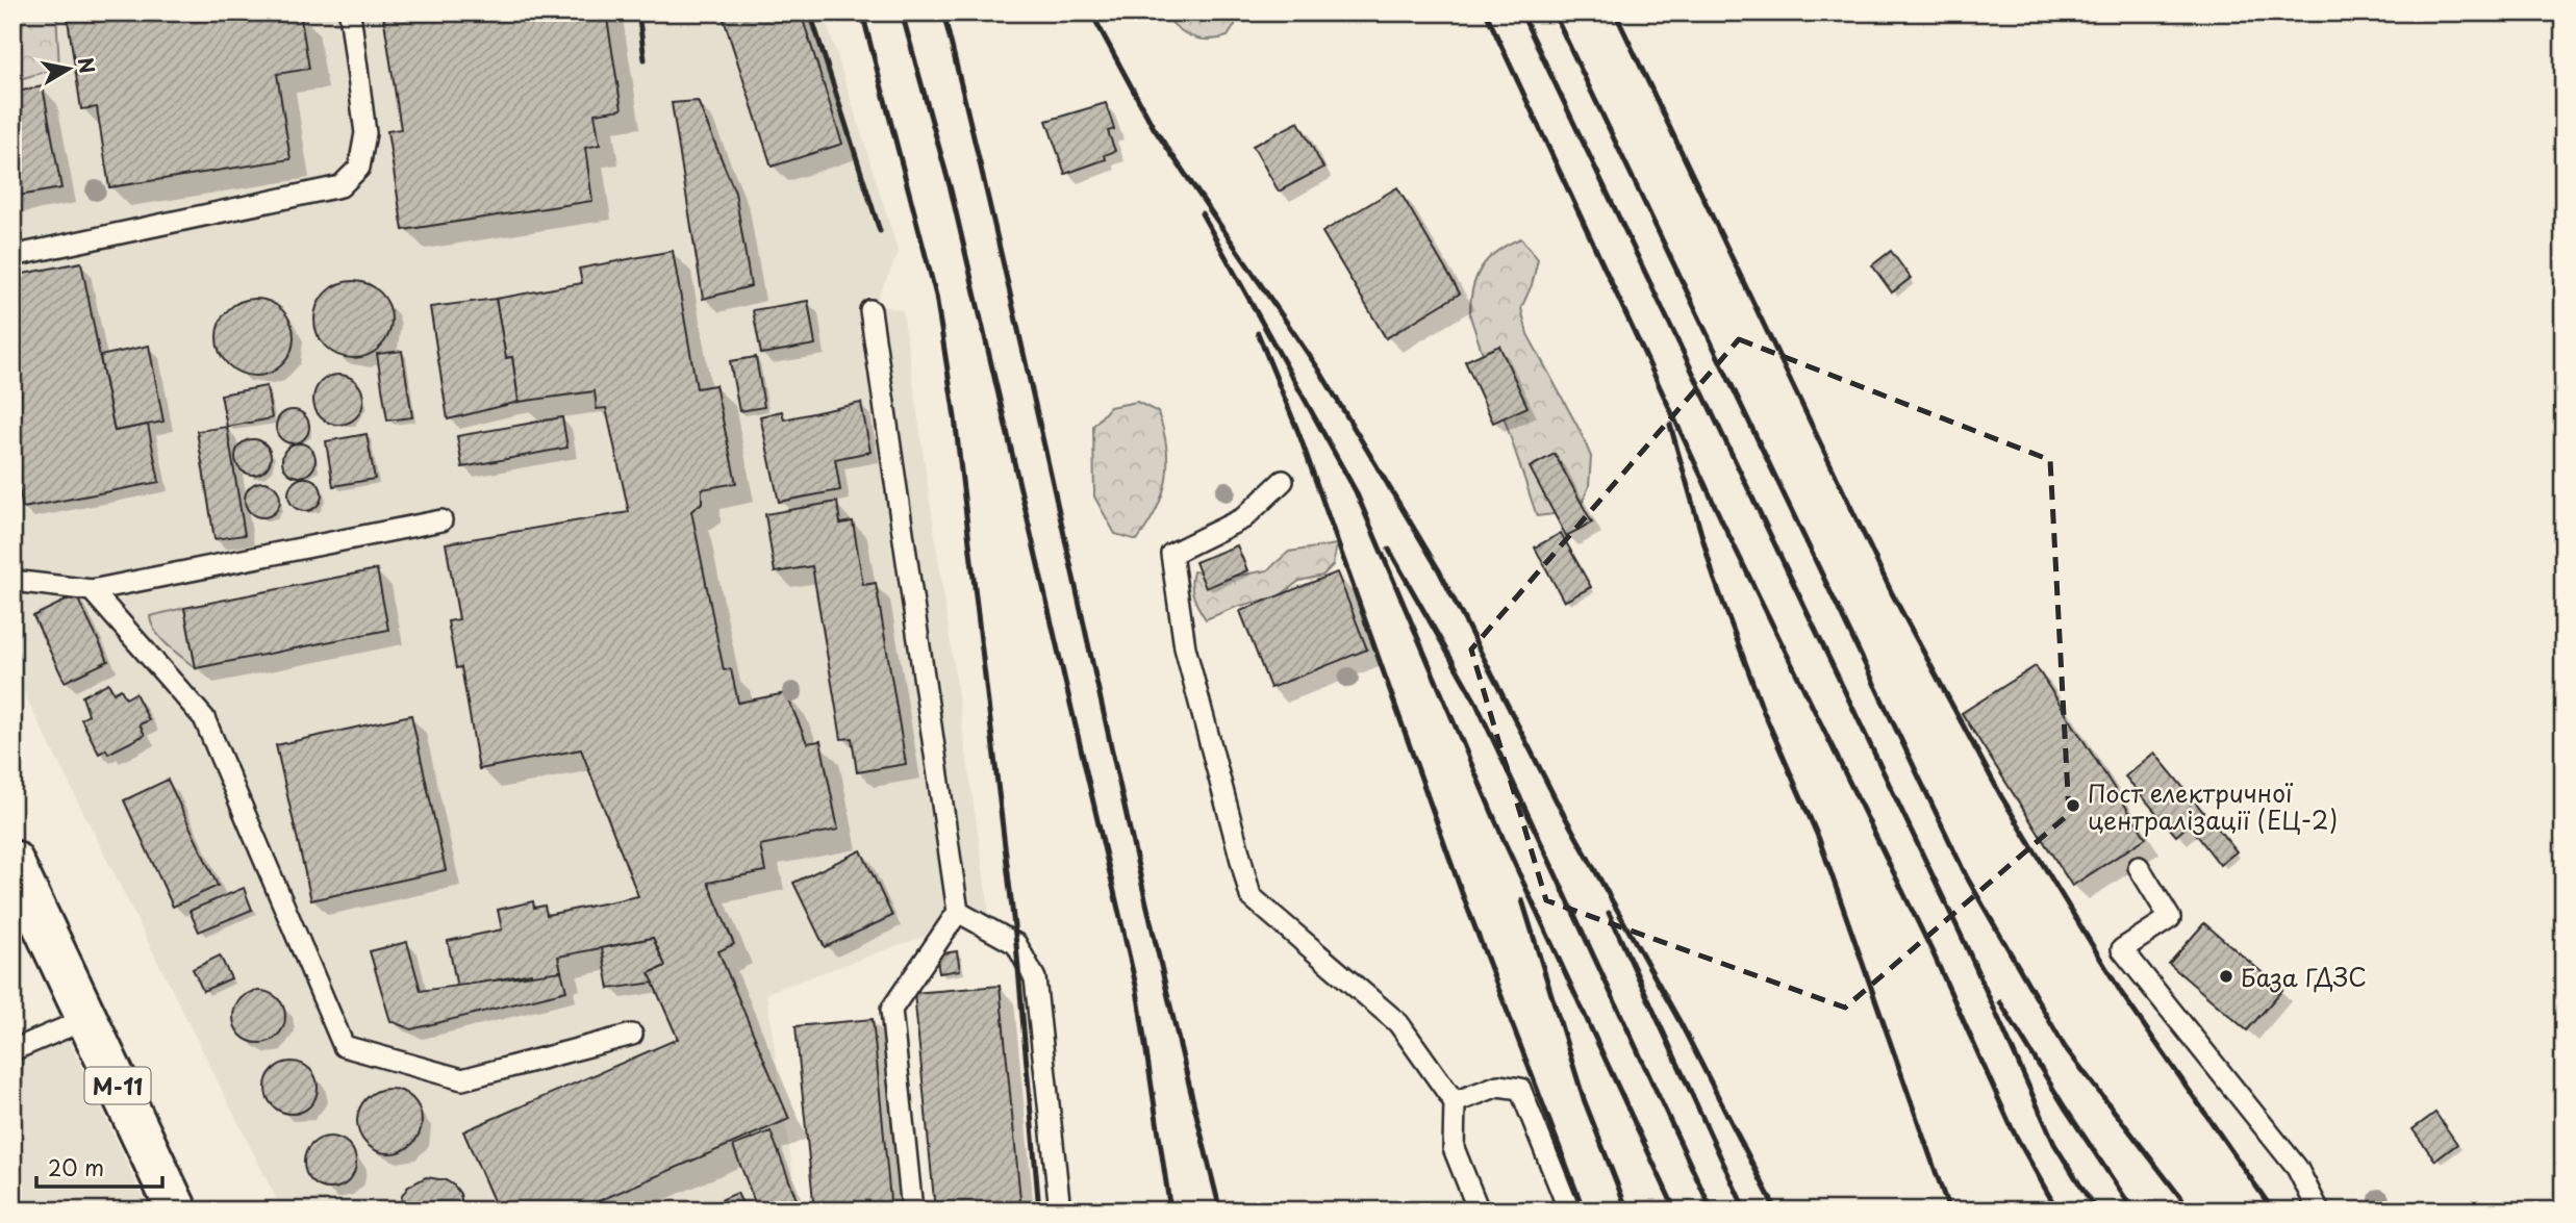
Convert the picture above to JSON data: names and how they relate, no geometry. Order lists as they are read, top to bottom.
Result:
{
  "streets": {
    "main road": ["М-11"]
  },
  "places": ["Пост електричної централізації (ЕЦ-2)", "База ГДЗС"],
  "scale_bar": "20 m",
  "north": "right"
}
